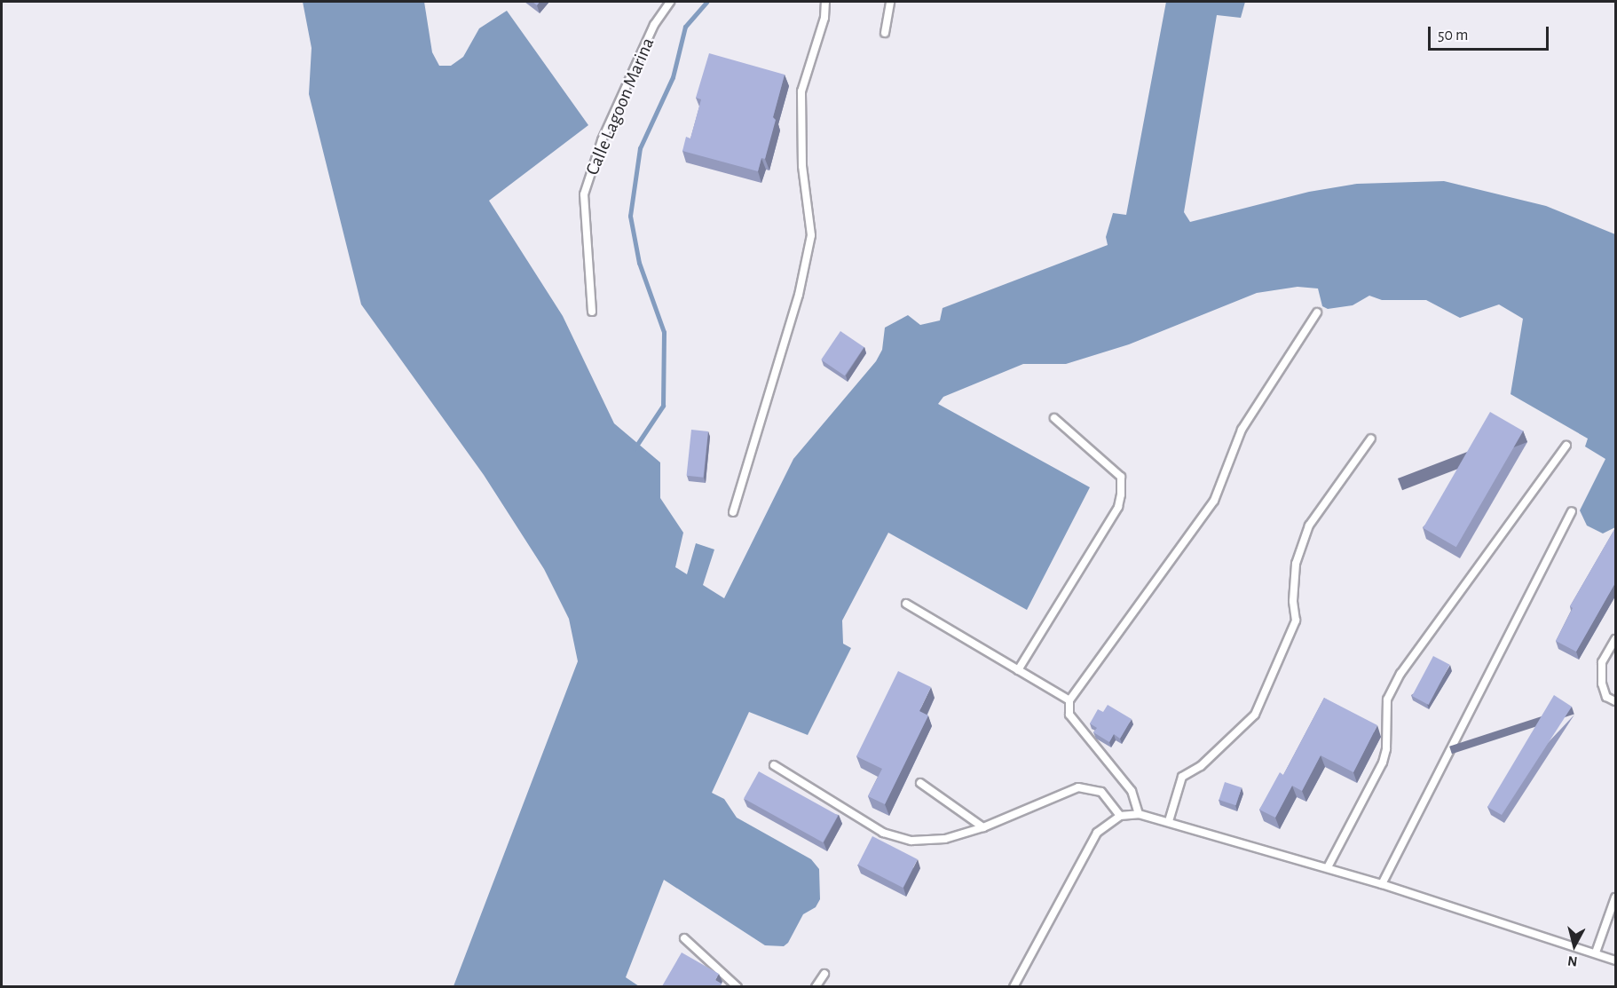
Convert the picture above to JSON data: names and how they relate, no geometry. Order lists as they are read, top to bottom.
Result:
{
  "streets": {
    "lane": ["Calle Lagoon Marina"]
  },
  "scale_bar": "50 m",
  "north": "bottom"
}
